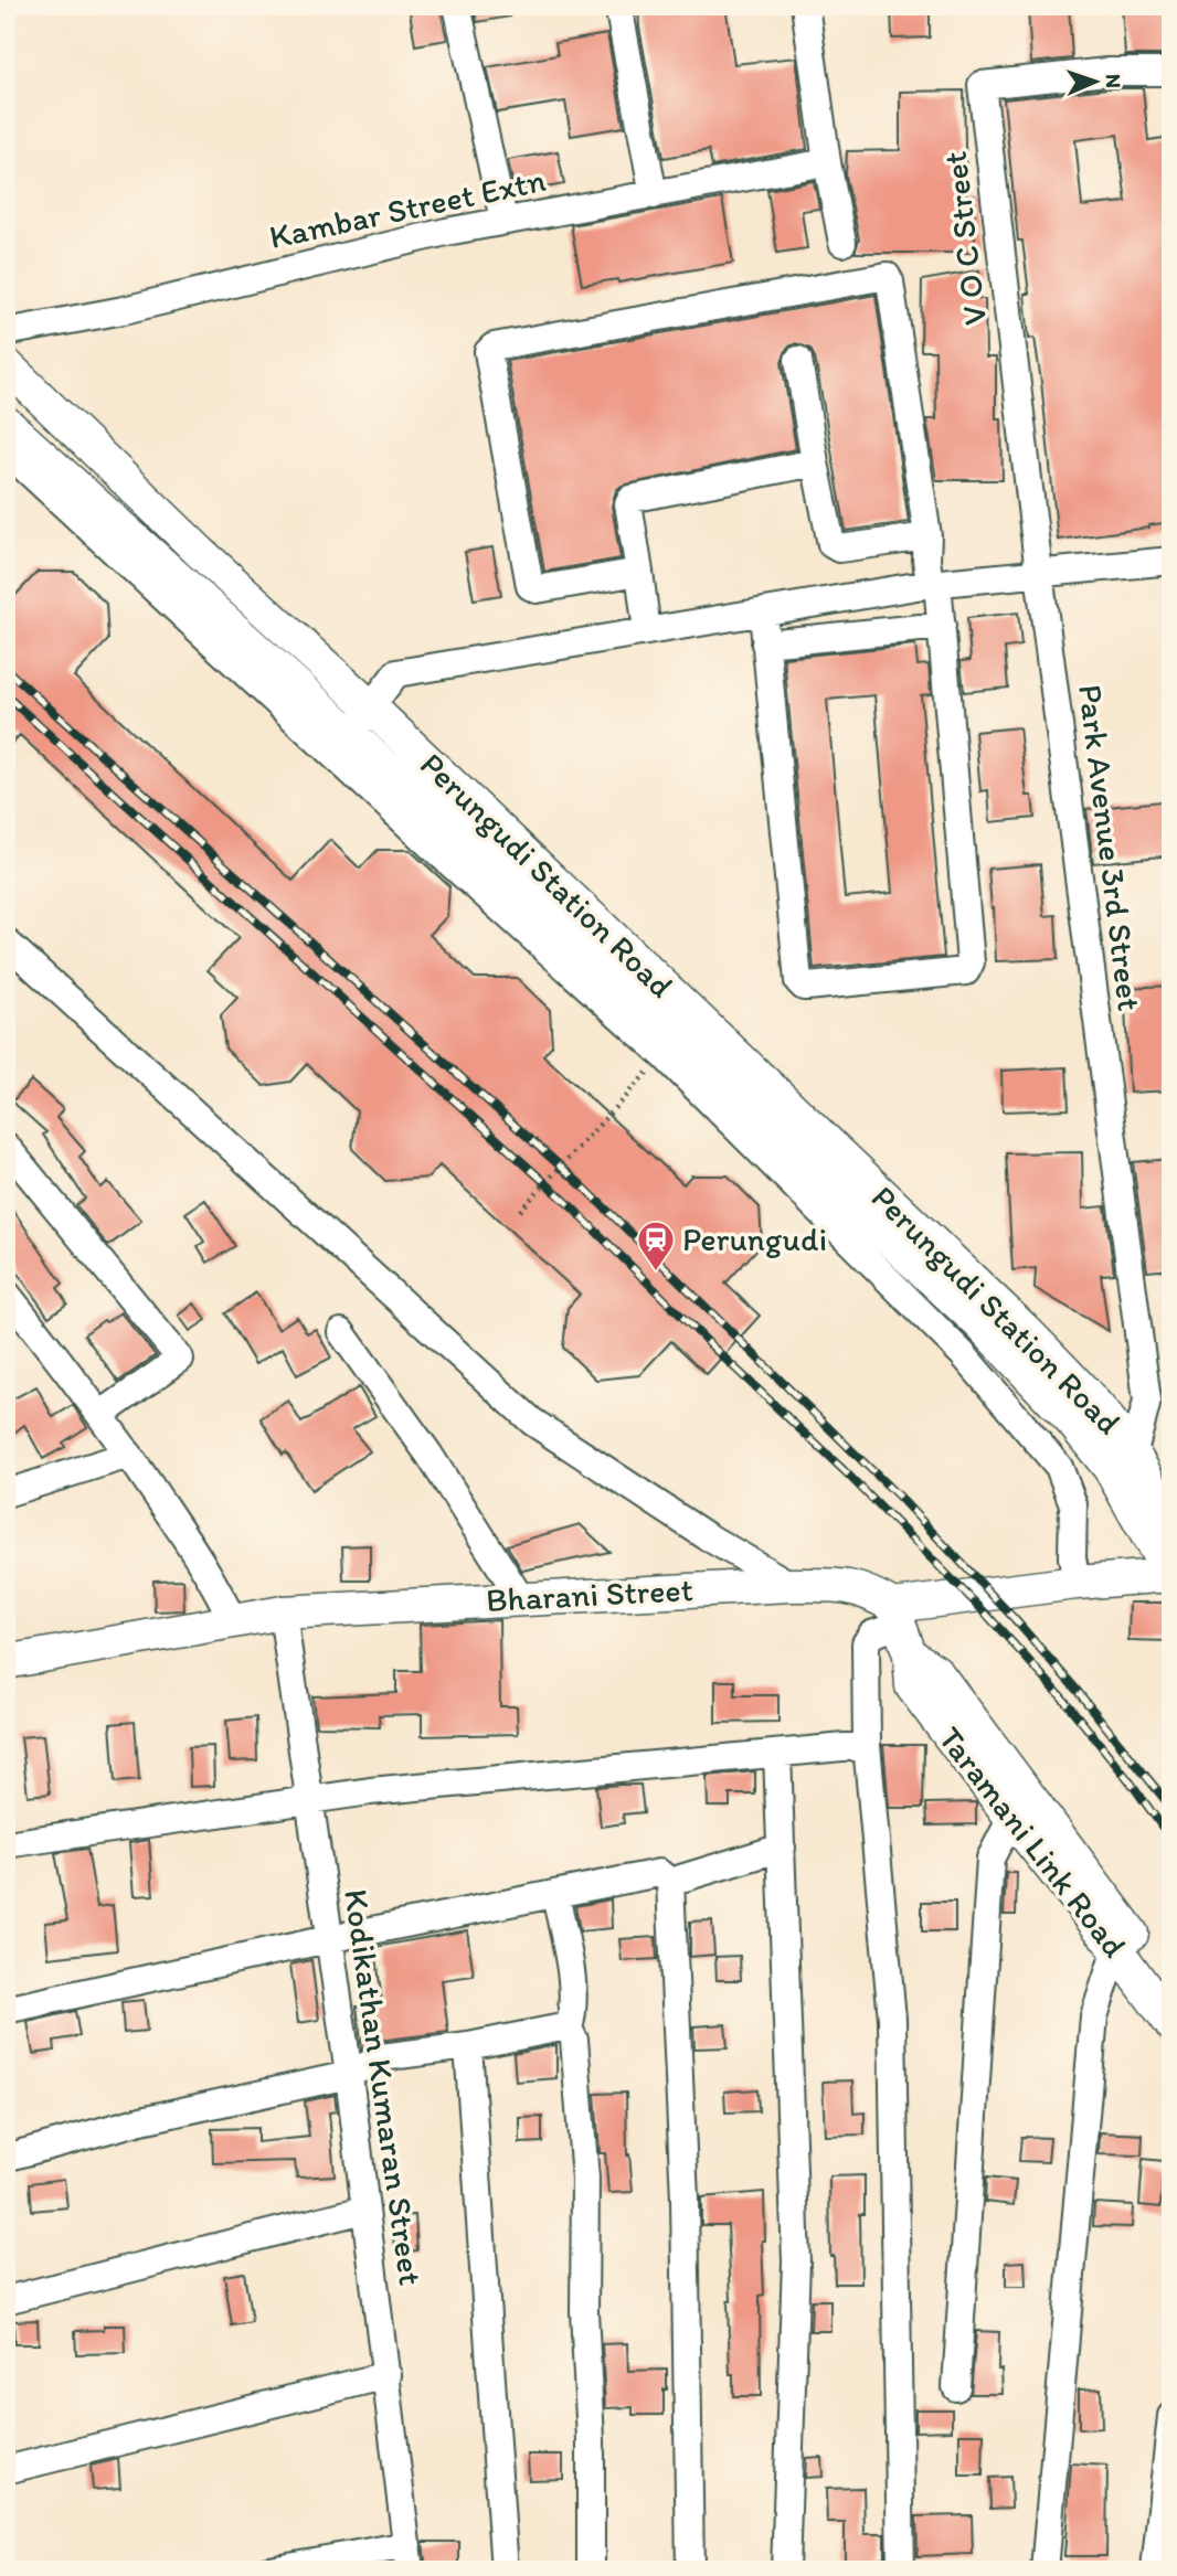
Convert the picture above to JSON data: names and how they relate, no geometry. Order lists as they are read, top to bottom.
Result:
{
  "streets": {
    "street": [
      "Kambar Street Extn",
      "V O C Street",
      "Park Avenue 3rd Street",
      "Perungudi Station Road",
      "Bharani Street",
      "Taramani Link Road",
      "Kodikathan Kumaran Street"
    ]
  },
  "crossings": [
    ["V O C Street", "Park Avenue 3rd Street"],
    ["Park Avenue 3rd Street", "Perungudi Station Road"],
    ["Bharani Street", "Taramani Link Road"],
    ["Bharani Street", "Kodikathan Kumaran Street"]
  ],
  "places": {
    "station": ["Perungudi"]
  },
  "north": "right"
}
